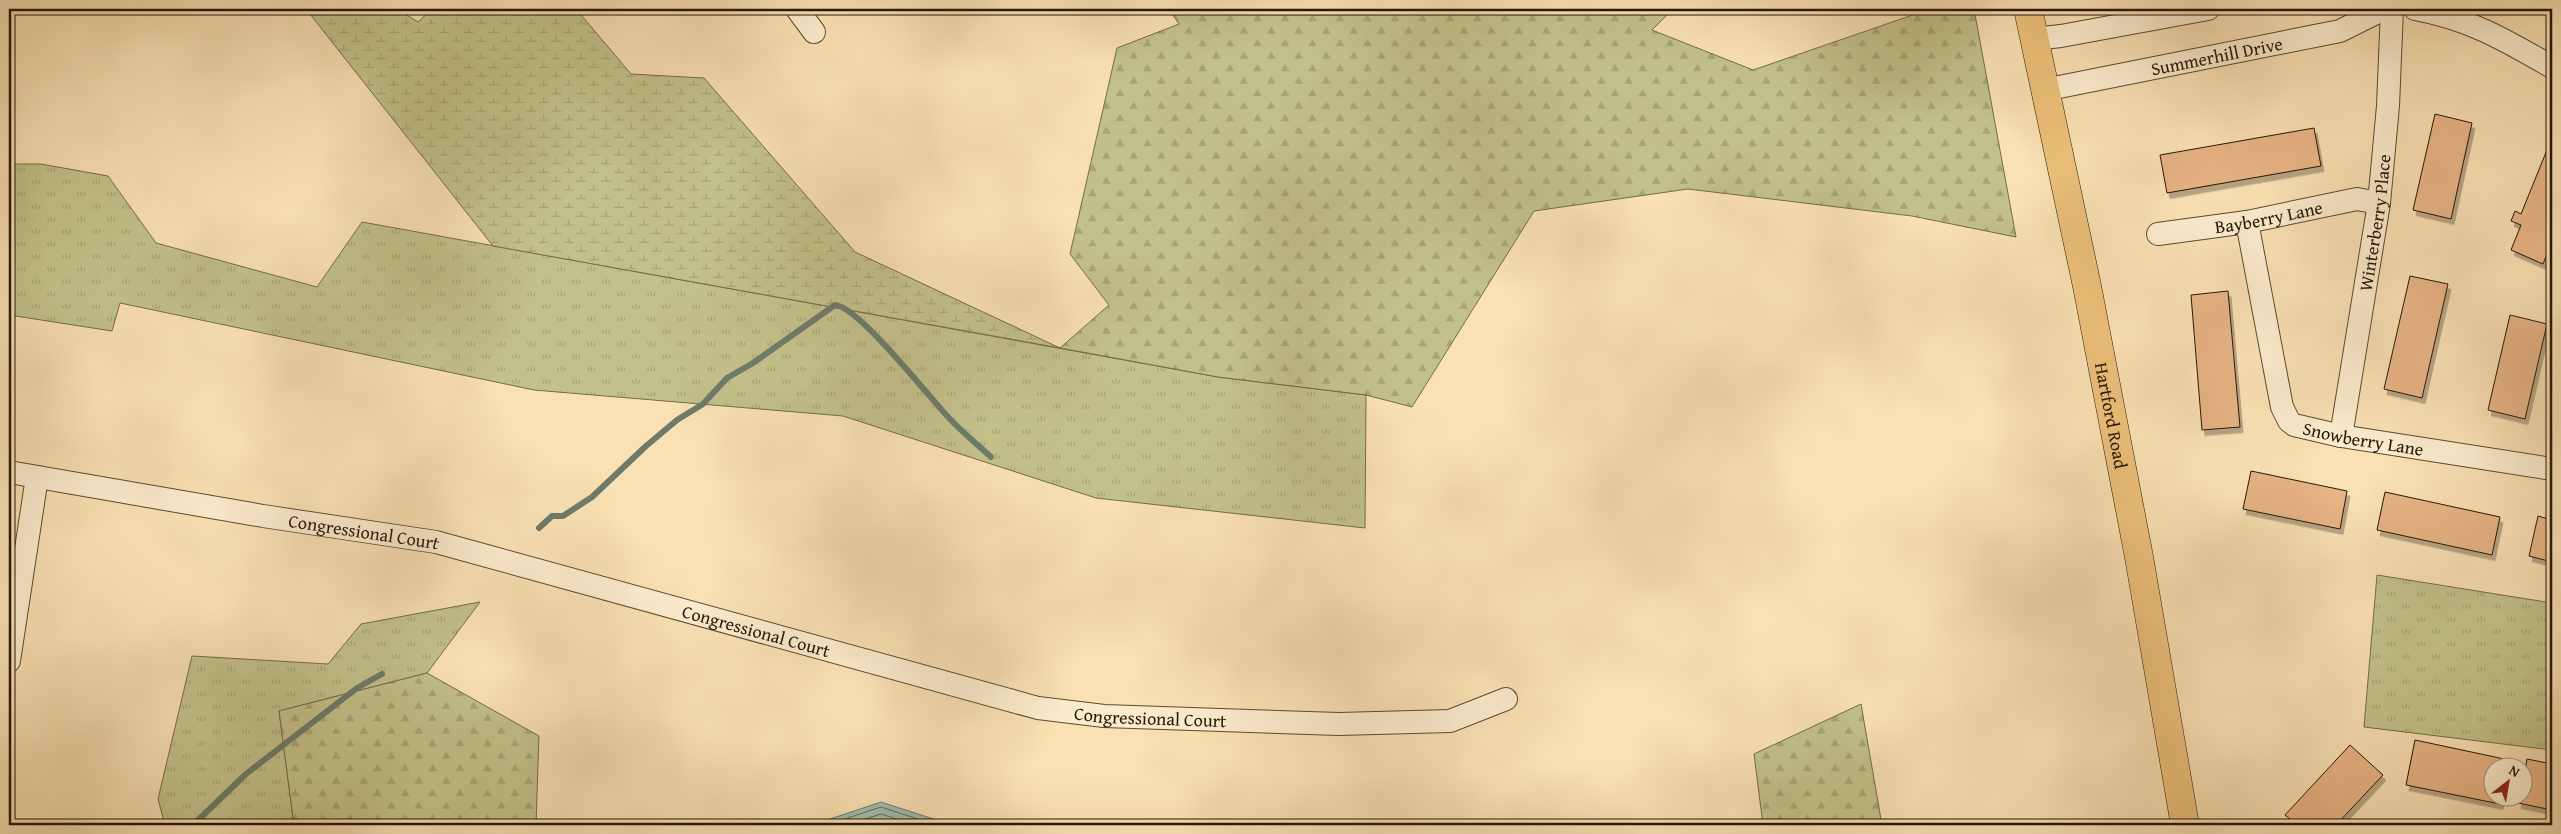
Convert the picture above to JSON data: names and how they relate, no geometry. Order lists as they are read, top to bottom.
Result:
{
  "streets": {
    "main road": ["Hartford Road"],
    "street": [
      "Summerhill Drive",
      "Bayberry Lane",
      "Winterberry Place",
      "Snowberry Lane",
      "Congressional Court"
    ]
  },
  "crossings": [
    ["Summerhill Drive", "Hartford Road"],
    ["Bayberry Lane", "Winterberry Place"],
    ["Bayberry Lane", "Snowberry Lane"],
    ["Winterberry Place", "Snowberry Lane"]
  ],
  "north": "top right"
}
